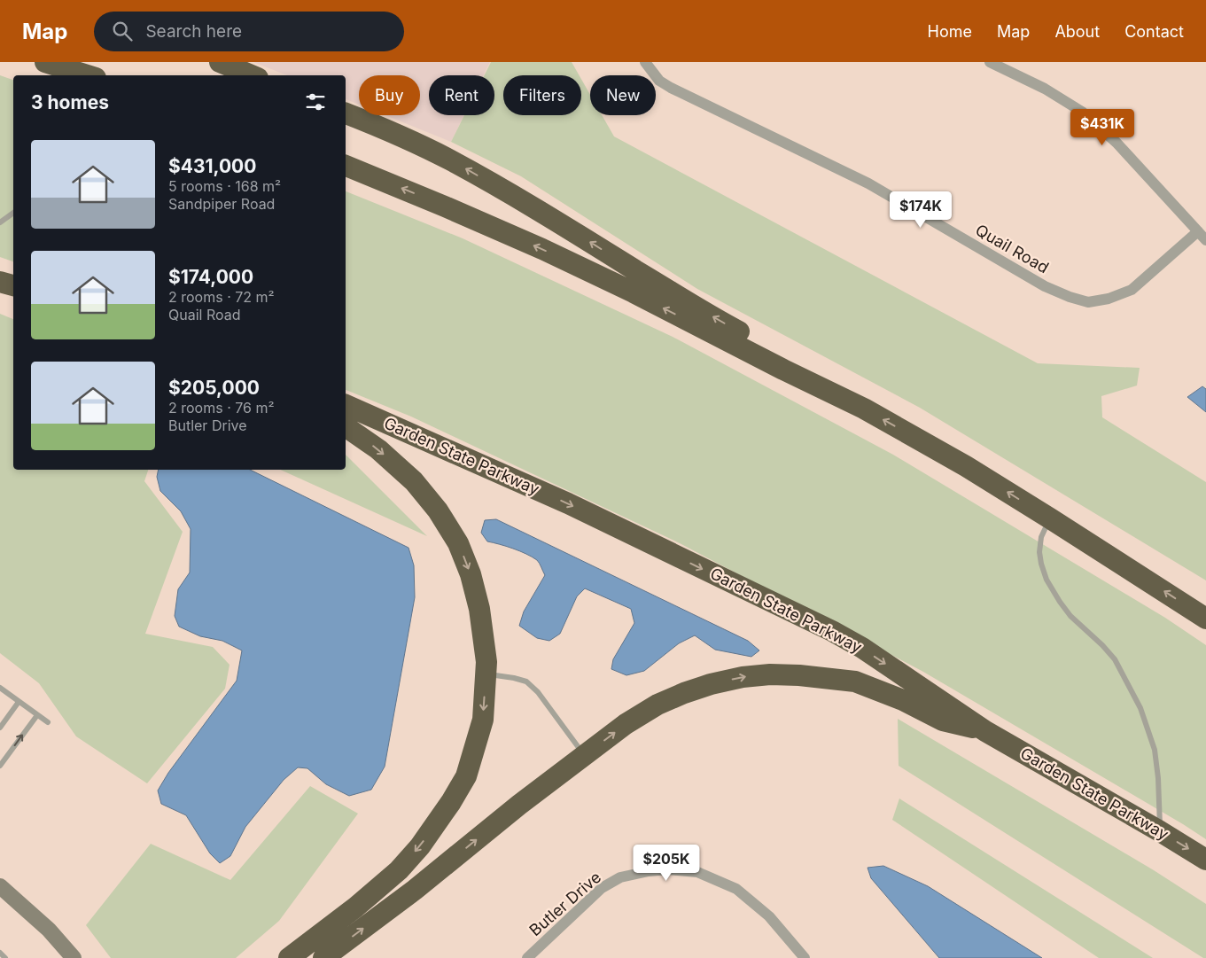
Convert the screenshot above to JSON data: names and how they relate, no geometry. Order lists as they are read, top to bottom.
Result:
{
  "streets": {
    "highway": ["Garden State Parkway"],
    "street": ["Quail Road", "Butler Drive"]
  },
  "one_way": ["Garden State Parkway"],
  "page": {
    "header": "Map",
    "search": "Search here",
    "nav": [
      "Home",
      "Map",
      "About",
      "Contact"
    ],
    "chip": [
      "Buy",
      "Rent",
      "Filters",
      "New"
    ],
    "heading": "3 homes",
    "price": ["$431K", "$174K", "$205K"],
    "list": [
      {
        "name": "$431,000",
        "note": "5 rooms · 168 m² · Sandpiper Road"
      },
      {
        "name": "$174,000",
        "note": "2 rooms · 72 m² · Quail Road"
      },
      {
        "name": "$205,000",
        "note": "2 rooms · 76 m² · Butler Drive"
      }
    ]
  }
}
